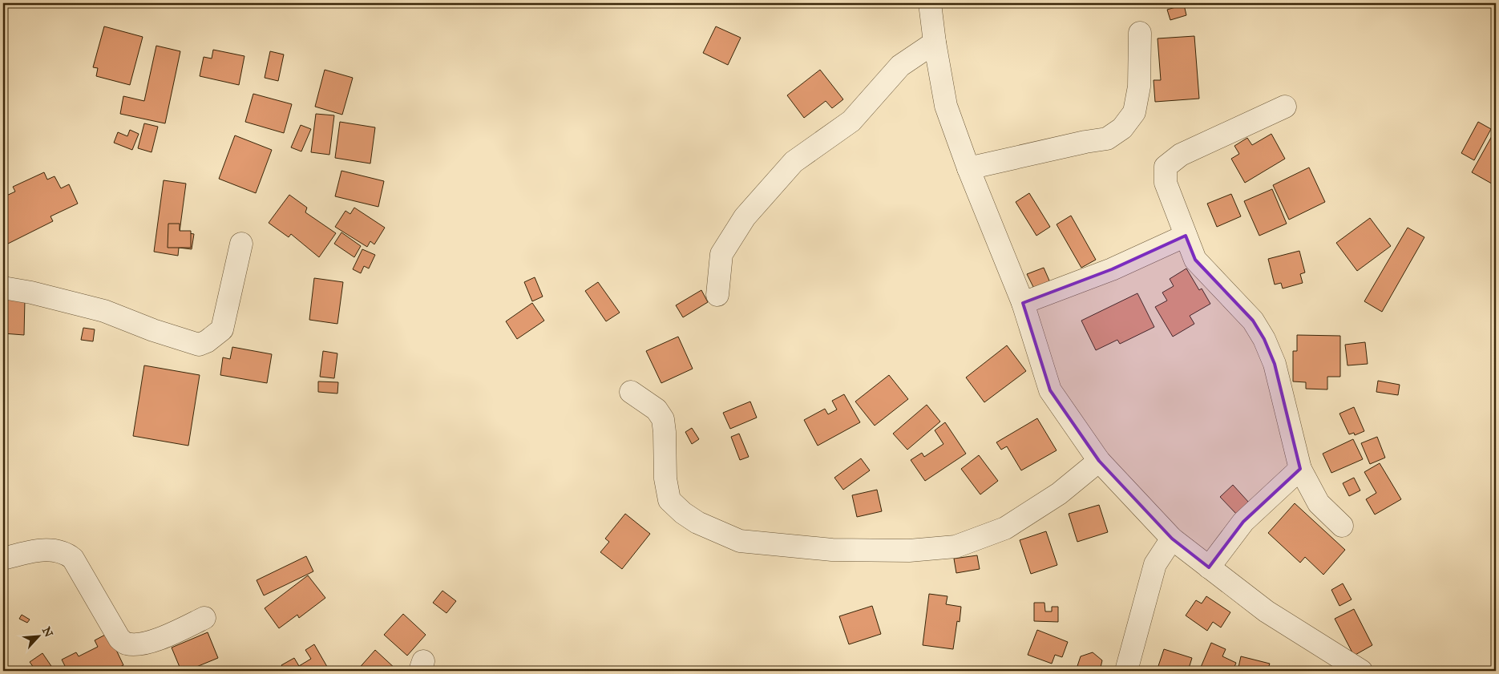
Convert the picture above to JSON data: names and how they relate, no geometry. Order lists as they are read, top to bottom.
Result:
{
  "north": "top right"
}
